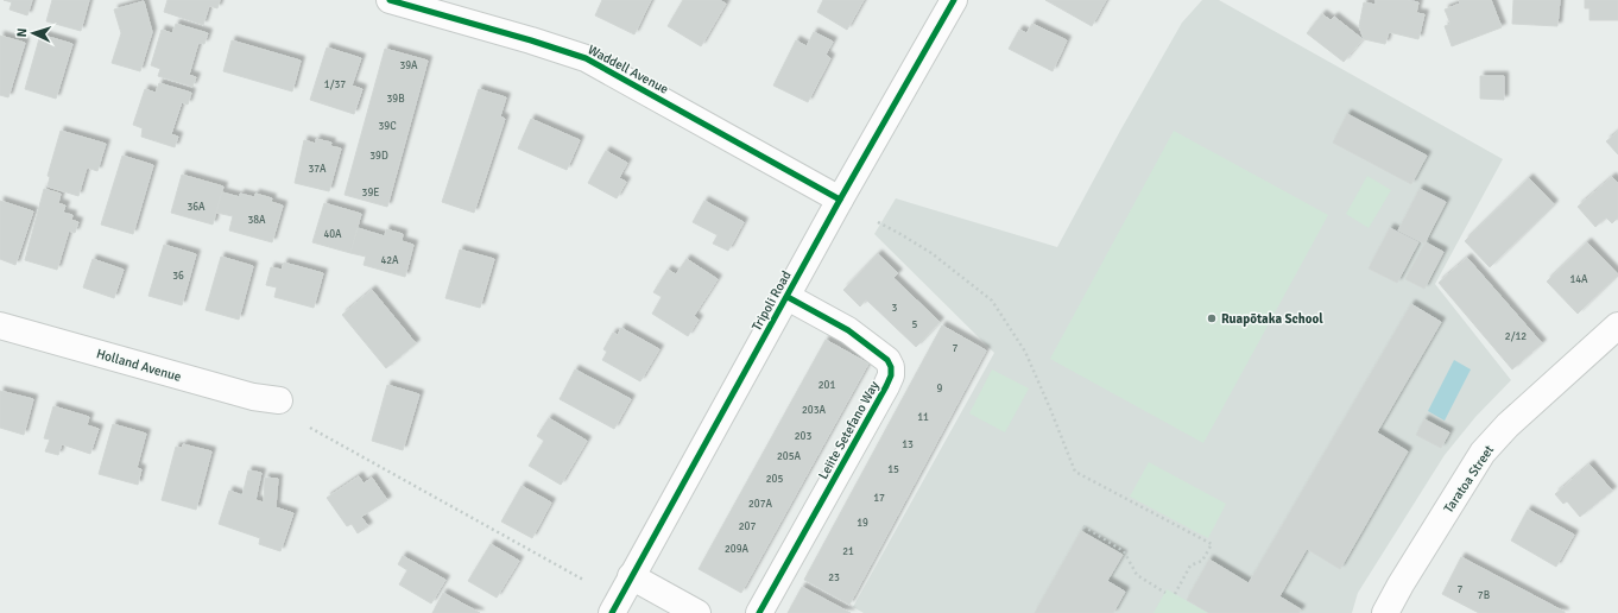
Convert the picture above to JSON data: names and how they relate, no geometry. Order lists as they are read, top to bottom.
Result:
{
  "streets": {
    "street": [
      "Waddell Avenue",
      "Tripoli Road",
      "Holland Avenue",
      "Leiite Setefano Way",
      "Taratoa Street"
    ]
  },
  "crossings": [
    ["Waddell Avenue", "Tripoli Road"],
    ["Tripoli Road", "Leiite Setefano Way"]
  ],
  "places": ["Ruapōtaka School"],
  "house_numbers": [
    "39A",
    "1/37",
    "39B",
    "39C",
    "39D",
    "37A",
    "39E",
    "36A",
    "38A",
    "40A",
    "42A",
    "36",
    "14A",
    "3",
    "5",
    "2/12",
    "7",
    "201",
    "9",
    "203A",
    "11",
    "203",
    "13",
    "205A",
    "15",
    "205",
    "17",
    "207A",
    "19",
    "207",
    "209A",
    "21",
    "23",
    "7",
    "7B"
  ],
  "north": "left"
}
